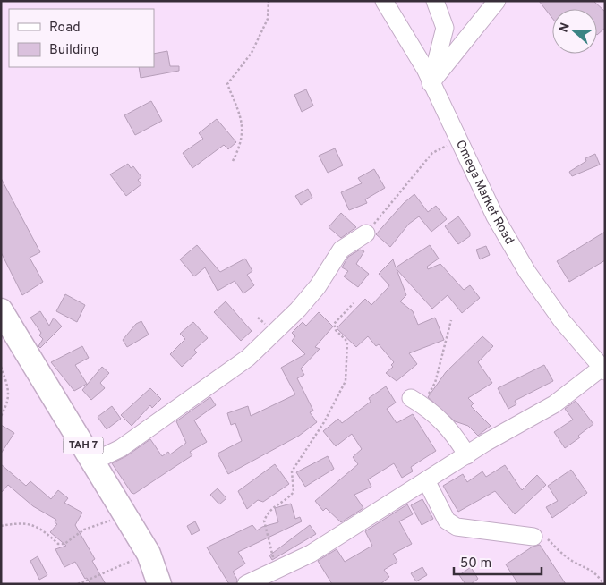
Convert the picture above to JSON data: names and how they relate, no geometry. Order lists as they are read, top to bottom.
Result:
{
  "streets": {
    "highway": ["TAH 7"],
    "street": ["Omega Market Road"]
  },
  "legend": ["Road", "Building"],
  "scale_bar": "50 m",
  "north": "left"
}
